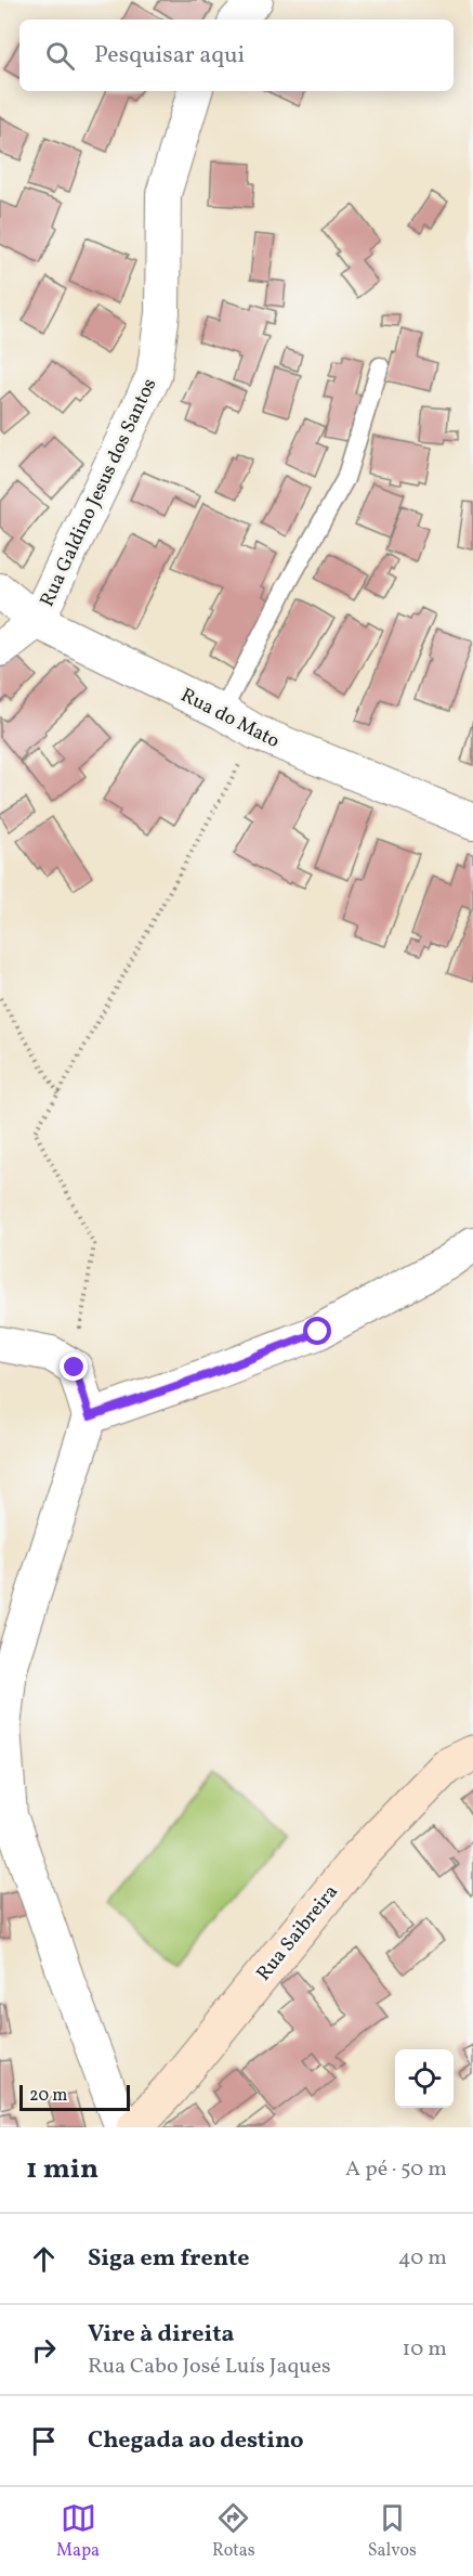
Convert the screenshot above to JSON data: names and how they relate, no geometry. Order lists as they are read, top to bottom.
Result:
{
  "streets": {
    "street": ["Rua Galdino Jesus dos Santos", "Rua do Mato", "Rua Saibreira"]
  },
  "crossings": [
    ["Rua Galdino Jesus dos Santos", "Rua do Mato"]
  ],
  "scale_bar": "20 m",
  "page": {
    "search": "Pesquisar aqui",
    "scale": "20 m",
    "heading": ["1 min", "A pé · 50 m"],
    "list": [
      ["Siga em frente", "40 m"],
      ["Vire à direita", "Rua Cabo José Luís Jaques", "10 m"],
      "Chegada ao destino"
    ],
    "nav": ["Mapa", "Rotas", "Salvos"]
  }
}
